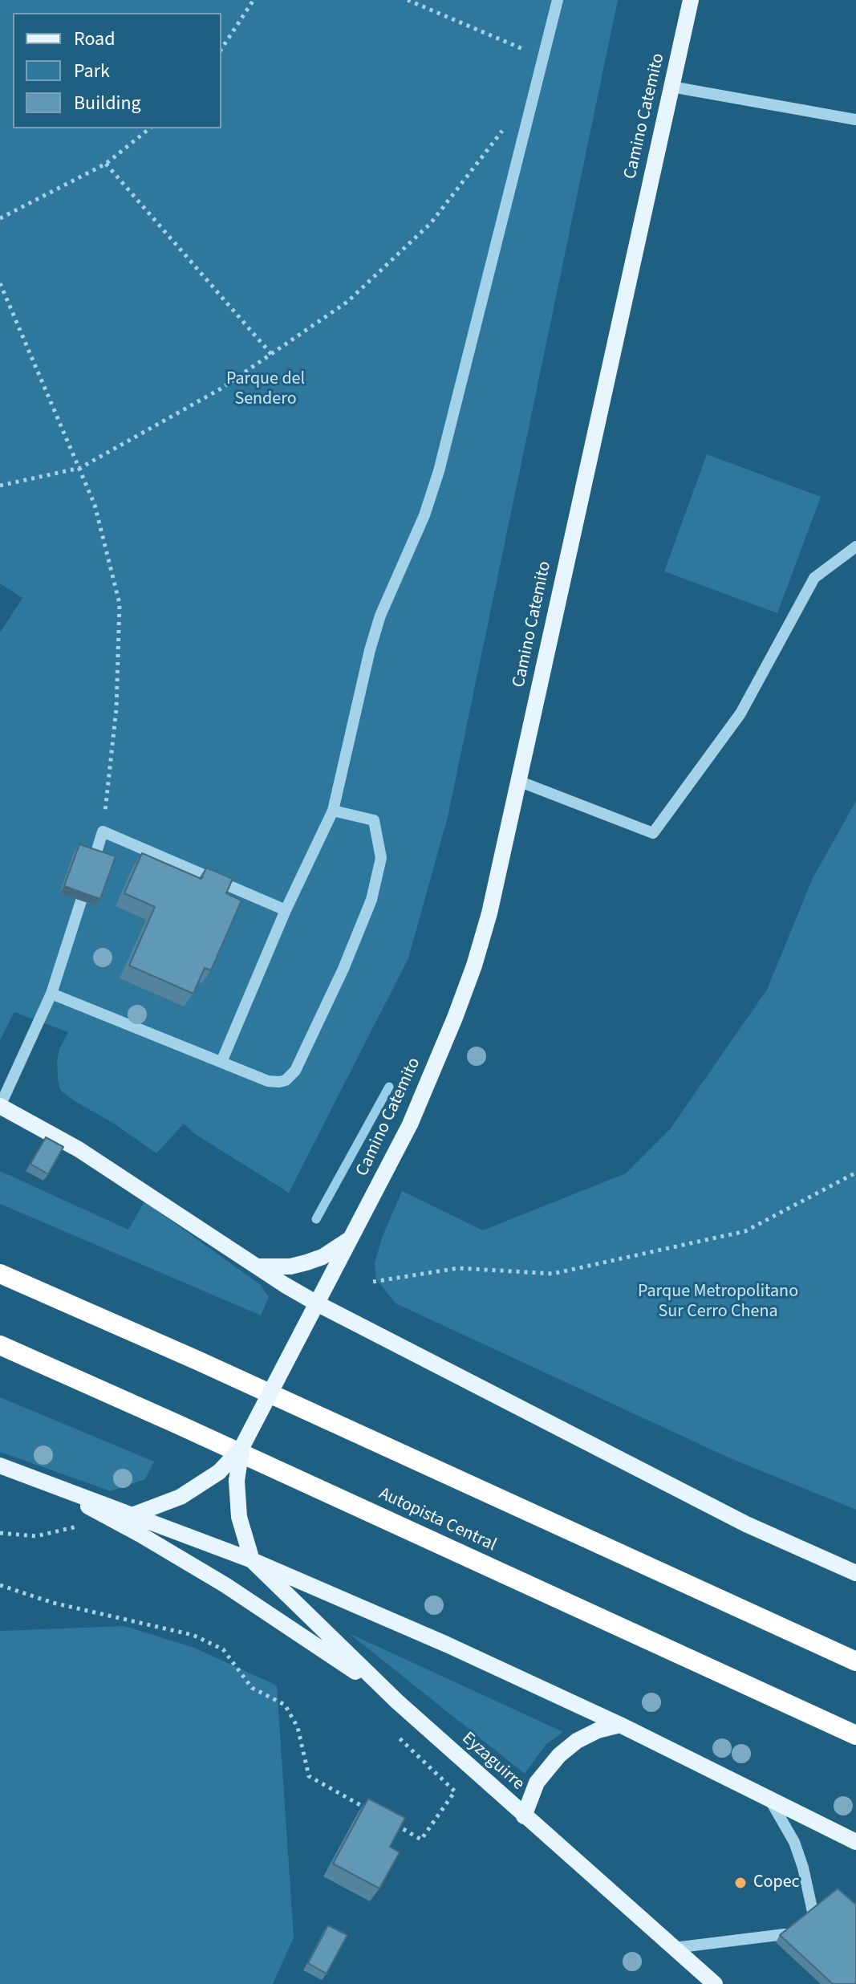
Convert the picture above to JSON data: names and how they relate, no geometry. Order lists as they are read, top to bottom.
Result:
{
  "streets": {
    "highway": ["Autopista Central"],
    "main road": ["Camino Catemito", "Eyzaguirre"]
  },
  "crossings": [
    ["Camino Catemito", "Eyzaguirre"]
  ],
  "parks": ["Parque del Sendero", "Parque Metropolitano Sur Cerro Chena"],
  "places": ["Copec"],
  "legend": ["Road", "Park", "Building"]
}
